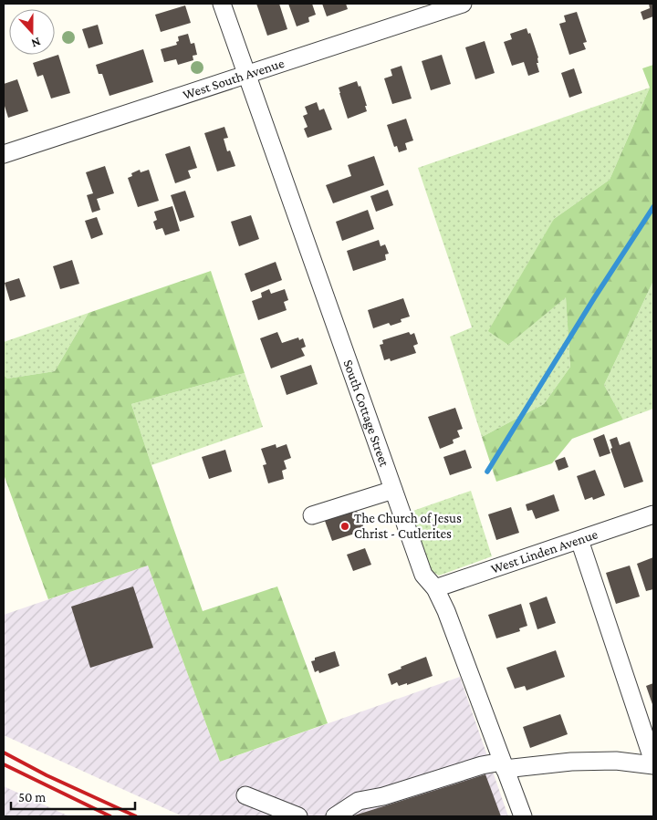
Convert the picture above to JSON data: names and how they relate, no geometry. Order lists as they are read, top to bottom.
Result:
{
  "streets": {
    "street": ["West South Avenue", "South Cottage Street", "West Linden Avenue"]
  },
  "crossings": [
    ["West South Avenue", "South Cottage Street"],
    ["South Cottage Street", "West Linden Avenue"]
  ],
  "places": ["The Church of Jesus Christ - Cutlerites"],
  "scale_bar": "50 m",
  "north": "bottom"
}
